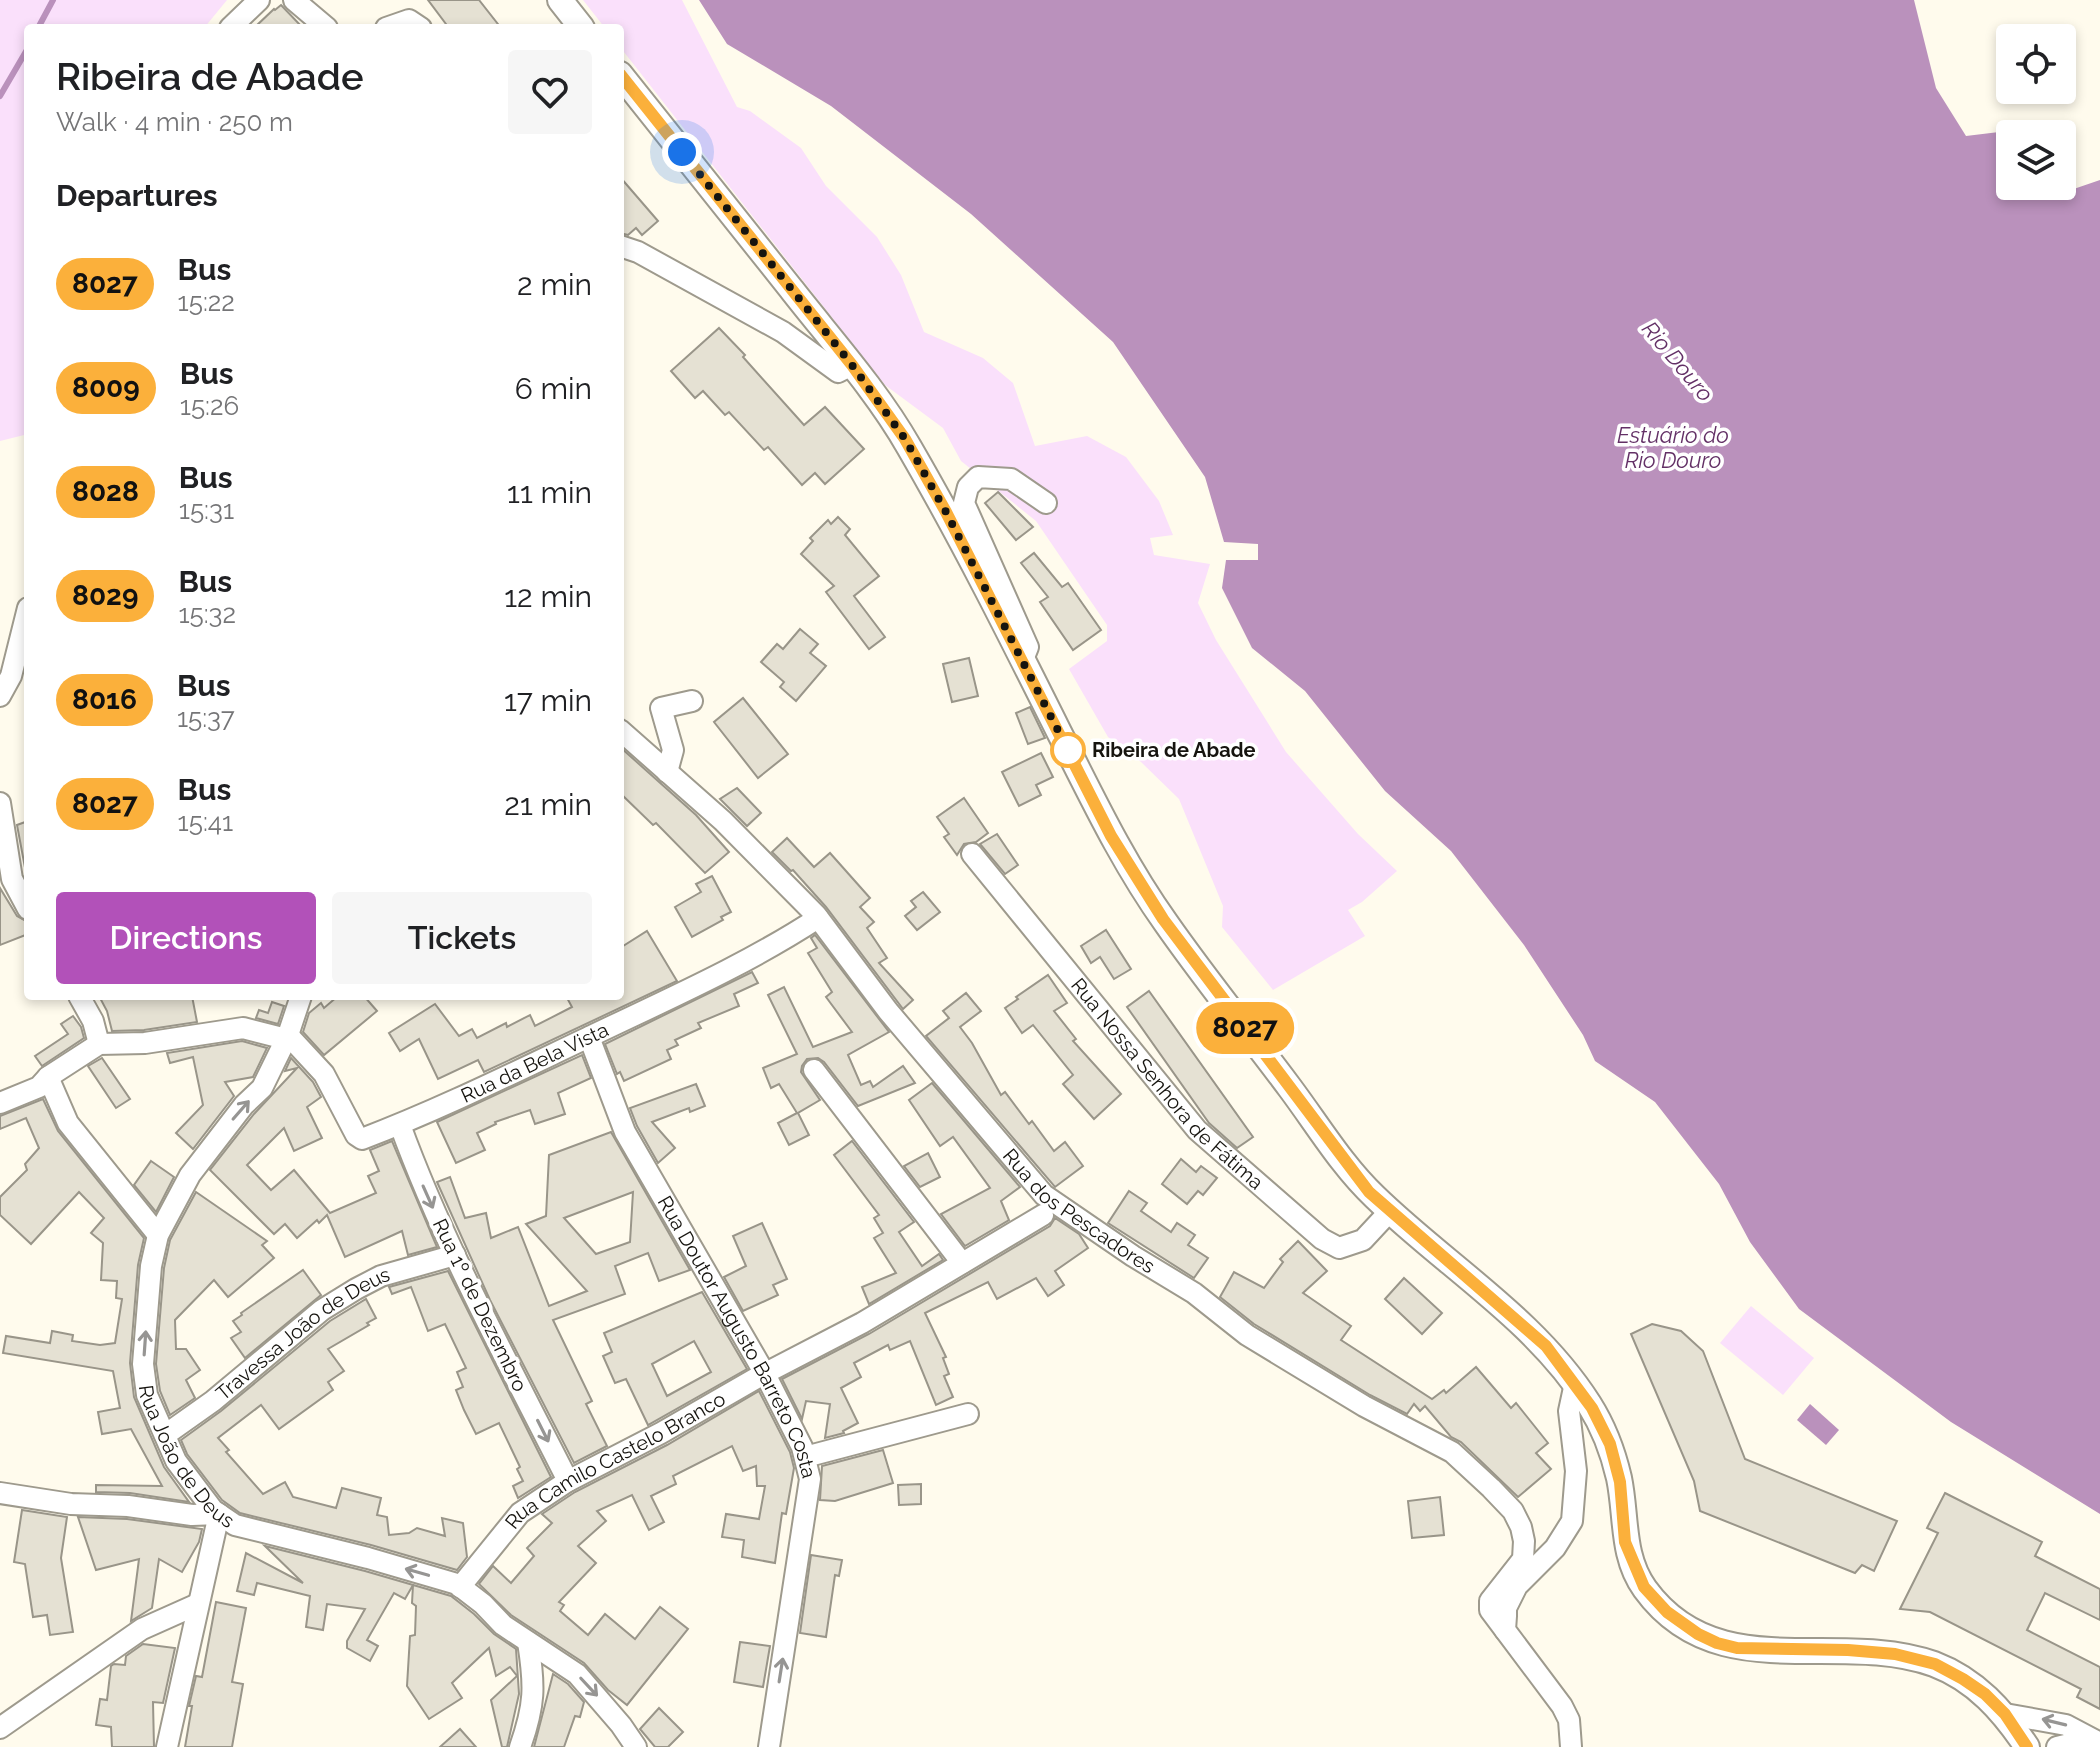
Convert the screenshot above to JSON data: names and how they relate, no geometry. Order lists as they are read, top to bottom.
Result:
{
  "streets": {
    "street": [
      "Rua da Bela Vista",
      "Rua Nossa Senhora de Fátima",
      "Rua dos Pescadores",
      "Rua 1º de Dezembro",
      "Travessa João de Deus",
      "Rua Doutor Augusto Barreto Costa",
      "Rua João de Deus",
      "Rua Camilo Castelo Branco"
    ]
  },
  "crossings": [
    ["Rua da Bela Vista", "Rua dos Pescadores"],
    ["Rua da Bela Vista", "Rua 1º de Dezembro"],
    ["Rua da Bela Vista", "Rua Doutor Augusto Barreto Costa"],
    ["Rua da Bela Vista", "Rua João de Deus"],
    ["Rua 1º de Dezembro", "Travessa João de Deus"],
    ["Rua 1º de Dezembro", "Rua Camilo Castelo Branco"],
    ["Travessa João de Deus", "Rua João de Deus"],
    ["Rua Doutor Augusto Barreto Costa", "Rua Camilo Castelo Branco"],
    ["Rua João de Deus", "Rua Camilo Castelo Branco"]
  ],
  "one_way": ["Rua 1º de Dezembro", "Rua Doutor Augusto Barreto Costa"],
  "water": ["Rio Douro", "Estuário do Rio Douro"],
  "places": ["Ribeira de Abade"],
  "lines": ["bus line 8027"],
  "page": {
    "on_map": "8027",
    "heading": [
      ["Ribeira de Abade", "Walk · 4 min · 250 m"],
      "Departures"
    ],
    "list": [
      {
        "mark": "8027",
        "name": "Bus",
        "note": "15:22",
        "value": "2 min"
      },
      {
        "mark": "8009",
        "name": "Bus",
        "note": "15:26",
        "value": "6 min"
      },
      {
        "mark": "8028",
        "name": "Bus",
        "note": "15:31",
        "value": "11 min"
      },
      {
        "mark": "8029",
        "name": "Bus",
        "note": "15:32",
        "value": "12 min"
      },
      {
        "mark": "8016",
        "name": "Bus",
        "note": "15:37",
        "value": "17 min"
      },
      {
        "mark": "8027",
        "name": "Bus",
        "note": "15:41",
        "value": "21 min"
      }
    ],
    "buttons": ["Directions", "Tickets"]
  }
}
